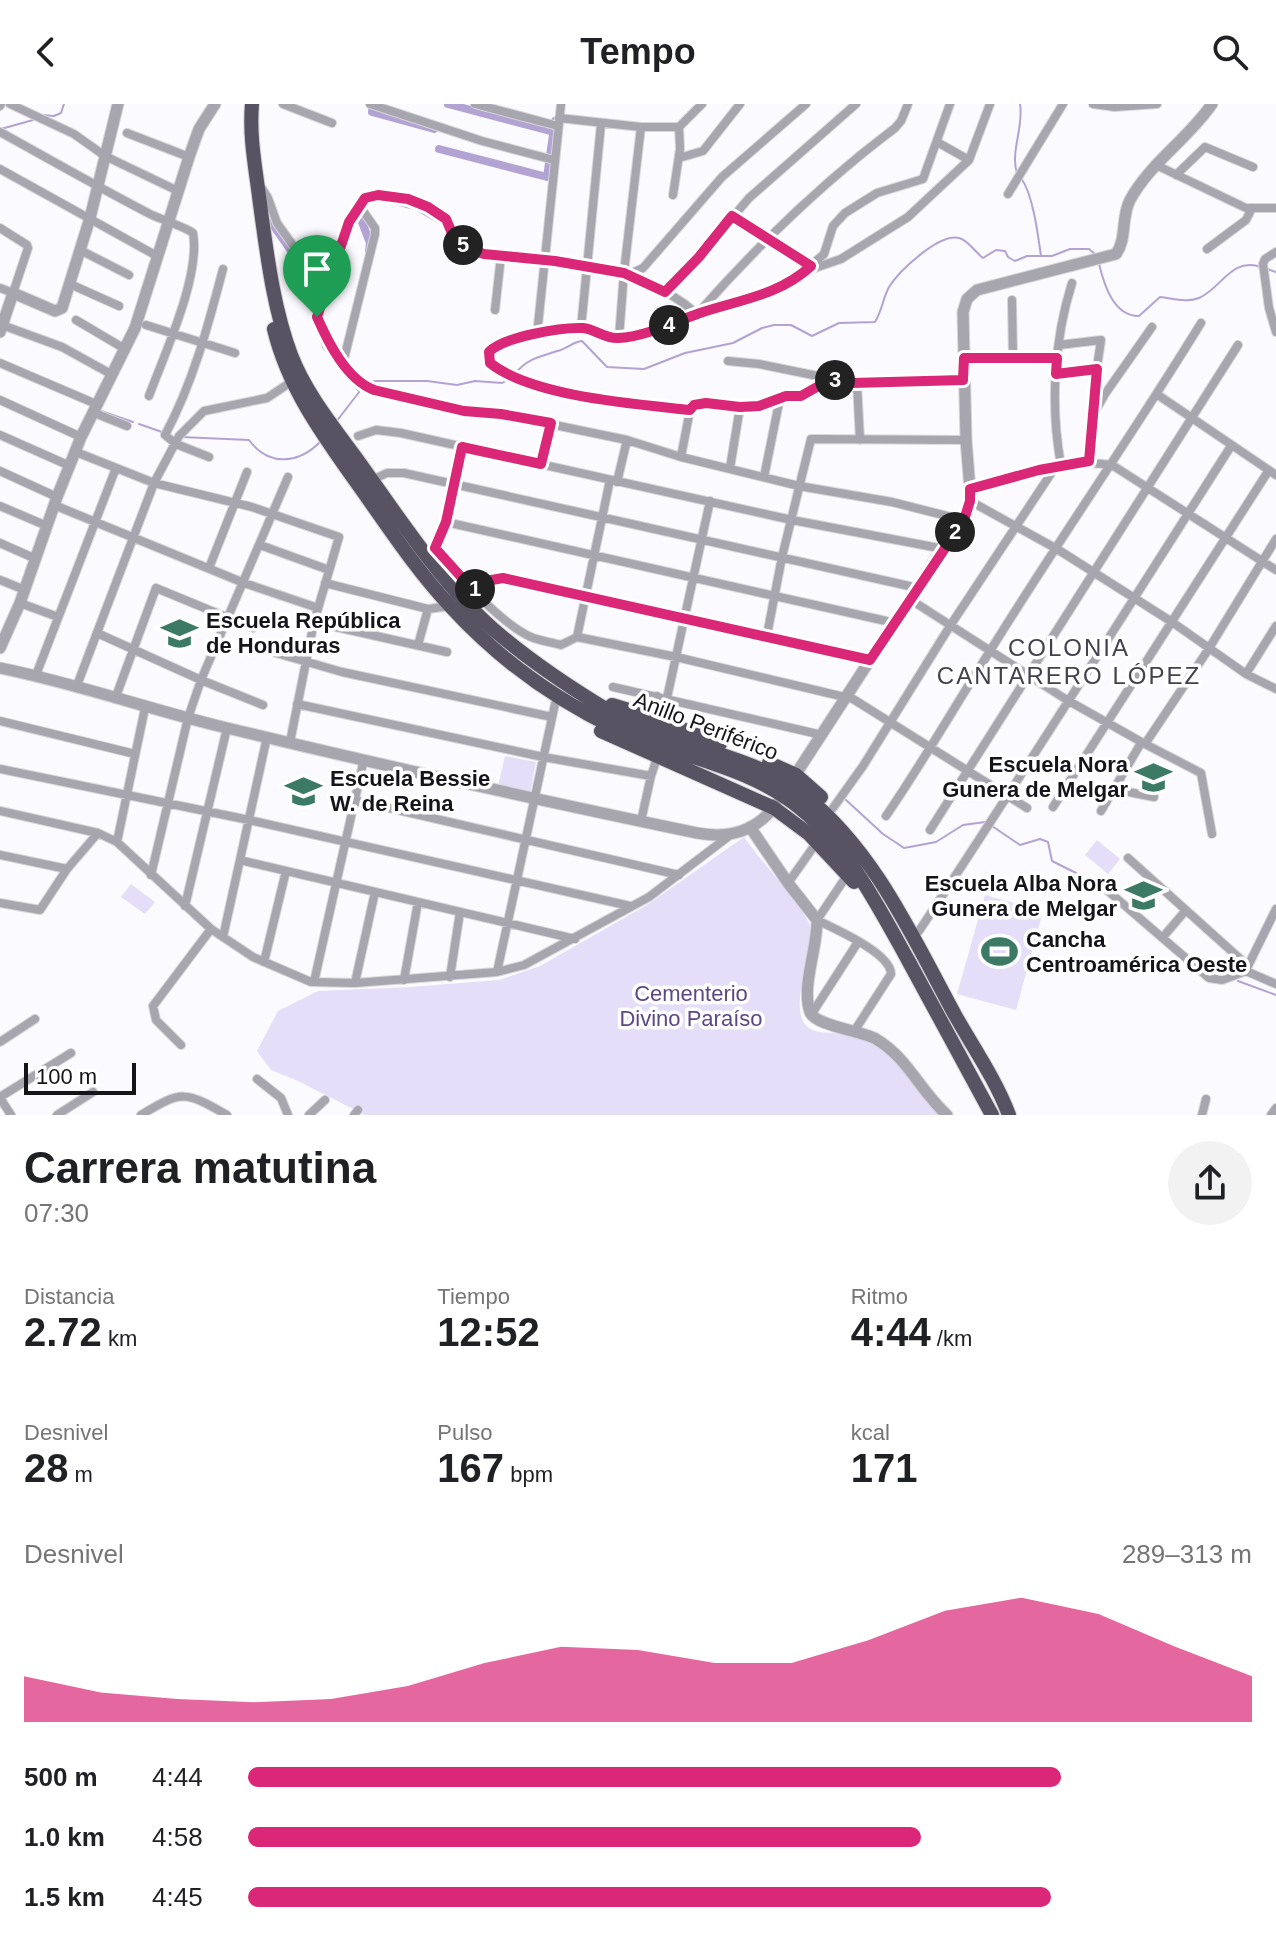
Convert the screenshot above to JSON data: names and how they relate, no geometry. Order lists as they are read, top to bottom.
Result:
{
  "streets": {
    "highway": ["Anillo Periférico"]
  },
  "districts": ["COLONIA CANTARERO LÓPEZ"],
  "parks": ["Cementerio Divino Paraíso"],
  "places": {
    "school or university": [
      "Escuela República de Honduras",
      "Escuela Nora Gunera de Melgar",
      "Escuela Bessie W. de Reina",
      "Escuela Alba Nora Gunera de Melgar"
    ],
    "sports": ["Cancha Centroamérica Oeste"]
  },
  "scale_bar": "100 m",
  "page": {
    "header": "Tempo",
    "pins": [
      "5",
      "4",
      "3",
      "2",
      "1"
    ],
    "scale": "100 m",
    "heading": ["Carrera matutina", "07:30"],
    "stats": [
      ["Distancia", "2.72 km"],
      ["Tiempo", "12:52"],
      ["Ritmo", "4:44 /km"],
      ["Desnivel", "28 m"],
      ["Pulso", "167 bpm"],
      ["kcal", "171"]
    ],
    "chart": ["Desnivel", "289–313 m"],
    "list": [
      {
        "name": "500 m",
        "note": "4:44"
      },
      {
        "name": "1.0 km",
        "note": "4:58"
      },
      {
        "name": "1.5 km",
        "note": "4:45"
      }
    ]
  }
}
